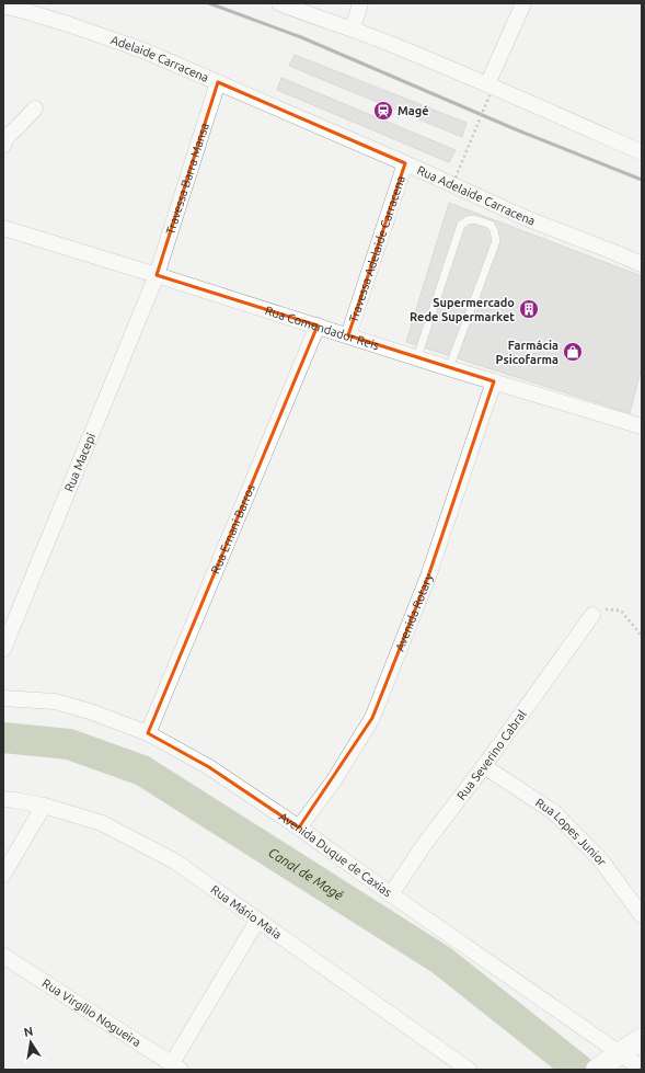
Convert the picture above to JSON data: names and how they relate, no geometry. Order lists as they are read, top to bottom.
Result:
{
  "streets": {
    "street": [
      "Adelaide Carracena",
      "Travessa Barra Mansa",
      "Rua Adelaide Carracena",
      "Travessa Adelaide Carracena",
      "Rua Comendador Reis",
      "Rua Macepi",
      "Rua Ernani Barros",
      "Avenida Rotary",
      "Rua Severino Cabral",
      "Rua Lopes Junior",
      "Avenida Duque de Caxias",
      "Rua Mário Maia",
      "Rua Virgílio Nogueira"
    ]
  },
  "crossings": [
    ["Adelaide Carracena", "Travessa Barra Mansa"],
    ["Adelaide Carracena", "Rua Adelaide Carracena"],
    ["Travessa Barra Mansa", "Rua Comendador Reis"],
    ["Travessa Barra Mansa", "Rua Macepi"],
    ["Rua Adelaide Carracena", "Travessa Adelaide Carracena"],
    ["Travessa Adelaide Carracena", "Rua Comendador Reis"],
    ["Rua Comendador Reis", "Rua Macepi"],
    ["Rua Comendador Reis", "Rua Ernani Barros"],
    ["Rua Comendador Reis", "Avenida Rotary"],
    ["Rua Ernani Barros", "Avenida Duque de Caxias"],
    ["Avenida Rotary", "Avenida Duque de Caxias"],
    ["Rua Severino Cabral", "Rua Lopes Junior"],
    ["Rua Severino Cabral", "Avenida Duque de Caxias"]
  ],
  "water": ["Canal de Magé"],
  "places": {
    "station": ["Magé"],
    "building": ["Supermercado Rede Supermarket"],
    "shop": ["Farmácia Psicofarma"]
  },
  "north": "top"
}
